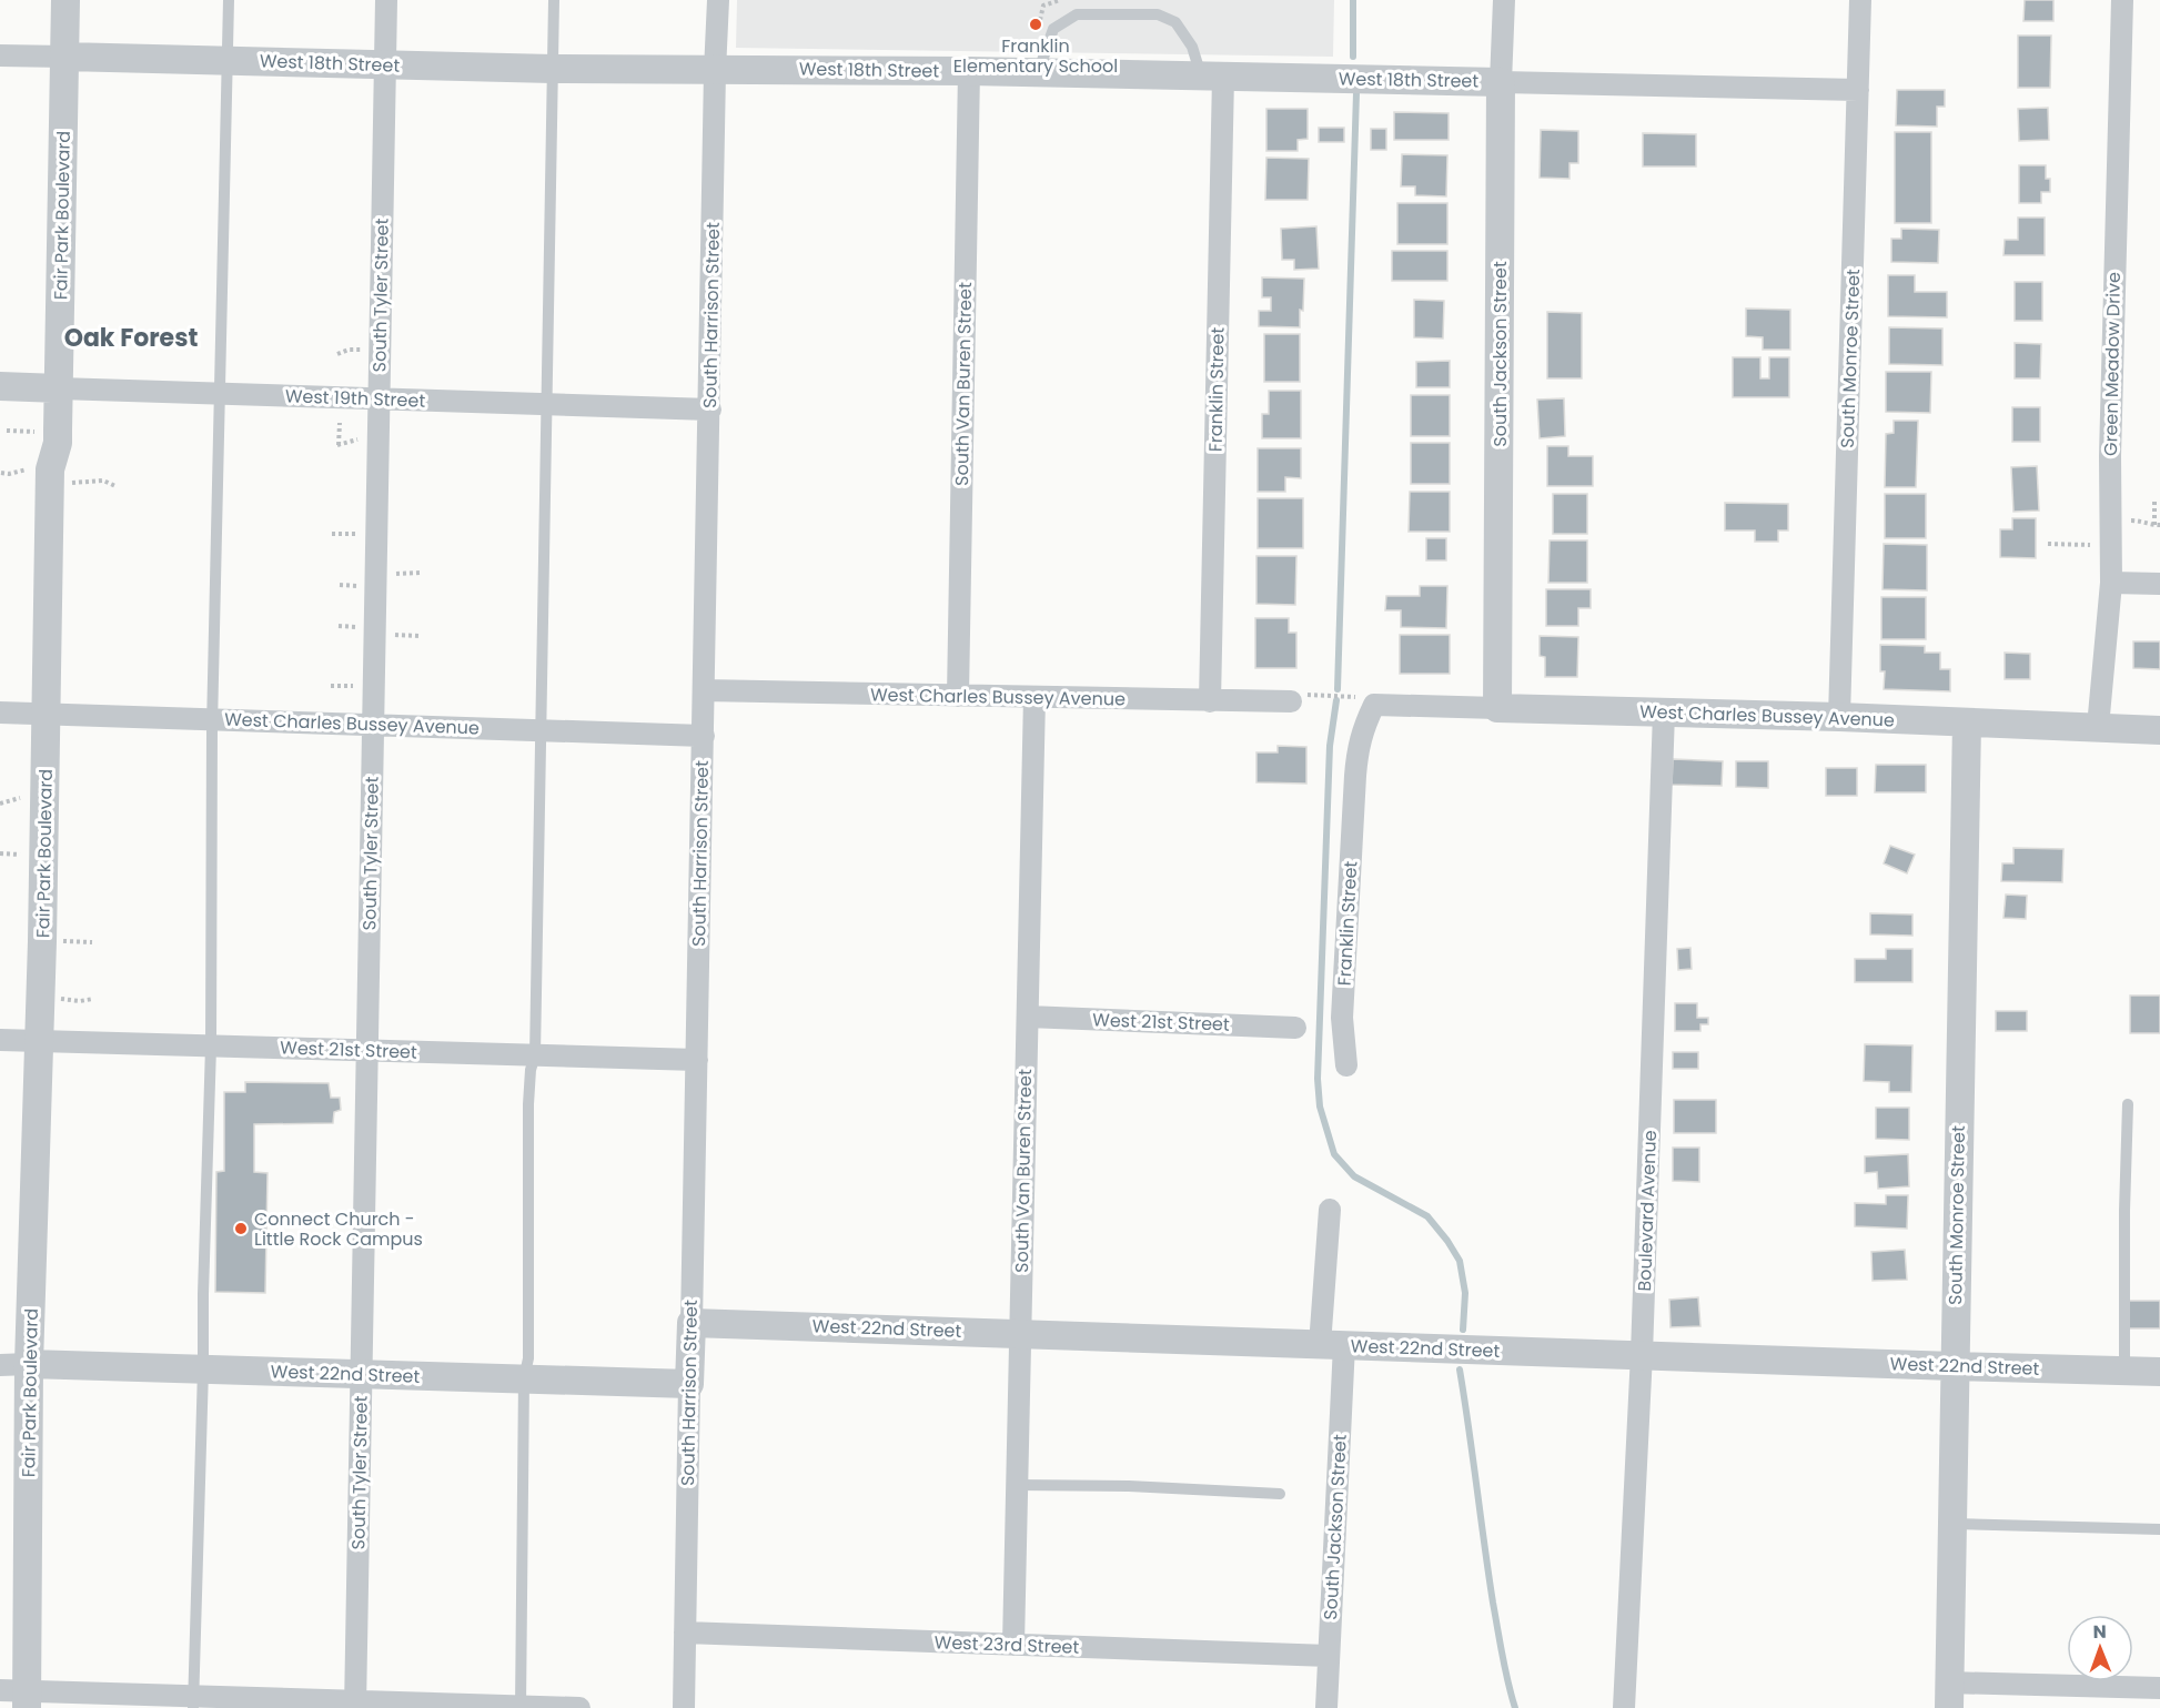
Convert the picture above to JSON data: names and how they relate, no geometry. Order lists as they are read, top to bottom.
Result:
{
  "streets": {
    "street": [
      "West 18th Street",
      "Fair Park Boulevard",
      "South Tyler Street",
      "South Harrison Street",
      "South Jackson Street",
      "South Monroe Street",
      "Green Meadow Drive",
      "South Van Buren Street",
      "Franklin Street",
      "West 19th Street",
      "West Charles Bussey Avenue",
      "West 21st Street",
      "Boulevard Avenue",
      "West 22nd Street",
      "West 23rd Street"
    ]
  },
  "crossings": [
    ["West 18th Street", "Fair Park Boulevard"],
    ["West 18th Street", "South Tyler Street"],
    ["West 18th Street", "South Harrison Street"],
    ["West 18th Street", "South Jackson Street"],
    ["West 18th Street", "South Monroe Street"],
    ["West 18th Street", "South Van Buren Street"],
    ["West 18th Street", "Franklin Street"],
    ["Fair Park Boulevard", "West 19th Street"],
    ["Fair Park Boulevard", "West Charles Bussey Avenue"],
    ["Fair Park Boulevard", "West 21st Street"],
    ["Fair Park Boulevard", "West 22nd Street"],
    ["South Tyler Street", "West 19th Street"],
    ["South Tyler Street", "West Charles Bussey Avenue"],
    ["South Tyler Street", "West 21st Street"],
    ["South Tyler Street", "West 22nd Street"],
    ["South Harrison Street", "West 19th Street"],
    ["South Harrison Street", "West Charles Bussey Avenue"],
    ["South Harrison Street", "West 21st Street"],
    ["South Harrison Street", "West 22nd Street"],
    ["South Harrison Street", "West 23rd Street"],
    ["South Jackson Street", "West Charles Bussey Avenue"],
    ["South Jackson Street", "West 22nd Street"],
    ["South Jackson Street", "West 23rd Street"],
    ["South Monroe Street", "West Charles Bussey Avenue"],
    ["South Monroe Street", "West 22nd Street"],
    ["Green Meadow Drive", "West Charles Bussey Avenue"],
    ["South Van Buren Street", "West Charles Bussey Avenue"],
    ["South Van Buren Street", "West 21st Street"],
    ["South Van Buren Street", "West 22nd Street"],
    ["South Van Buren Street", "West 23rd Street"],
    ["Franklin Street", "West Charles Bussey Avenue"],
    ["West Charles Bussey Avenue", "Boulevard Avenue"],
    ["Boulevard Avenue", "West 22nd Street"]
  ],
  "districts": ["Oak Forest"],
  "places": ["Franklin Elementary School", "Connect Church - Little Rock Campus"],
  "north": "top"
}
